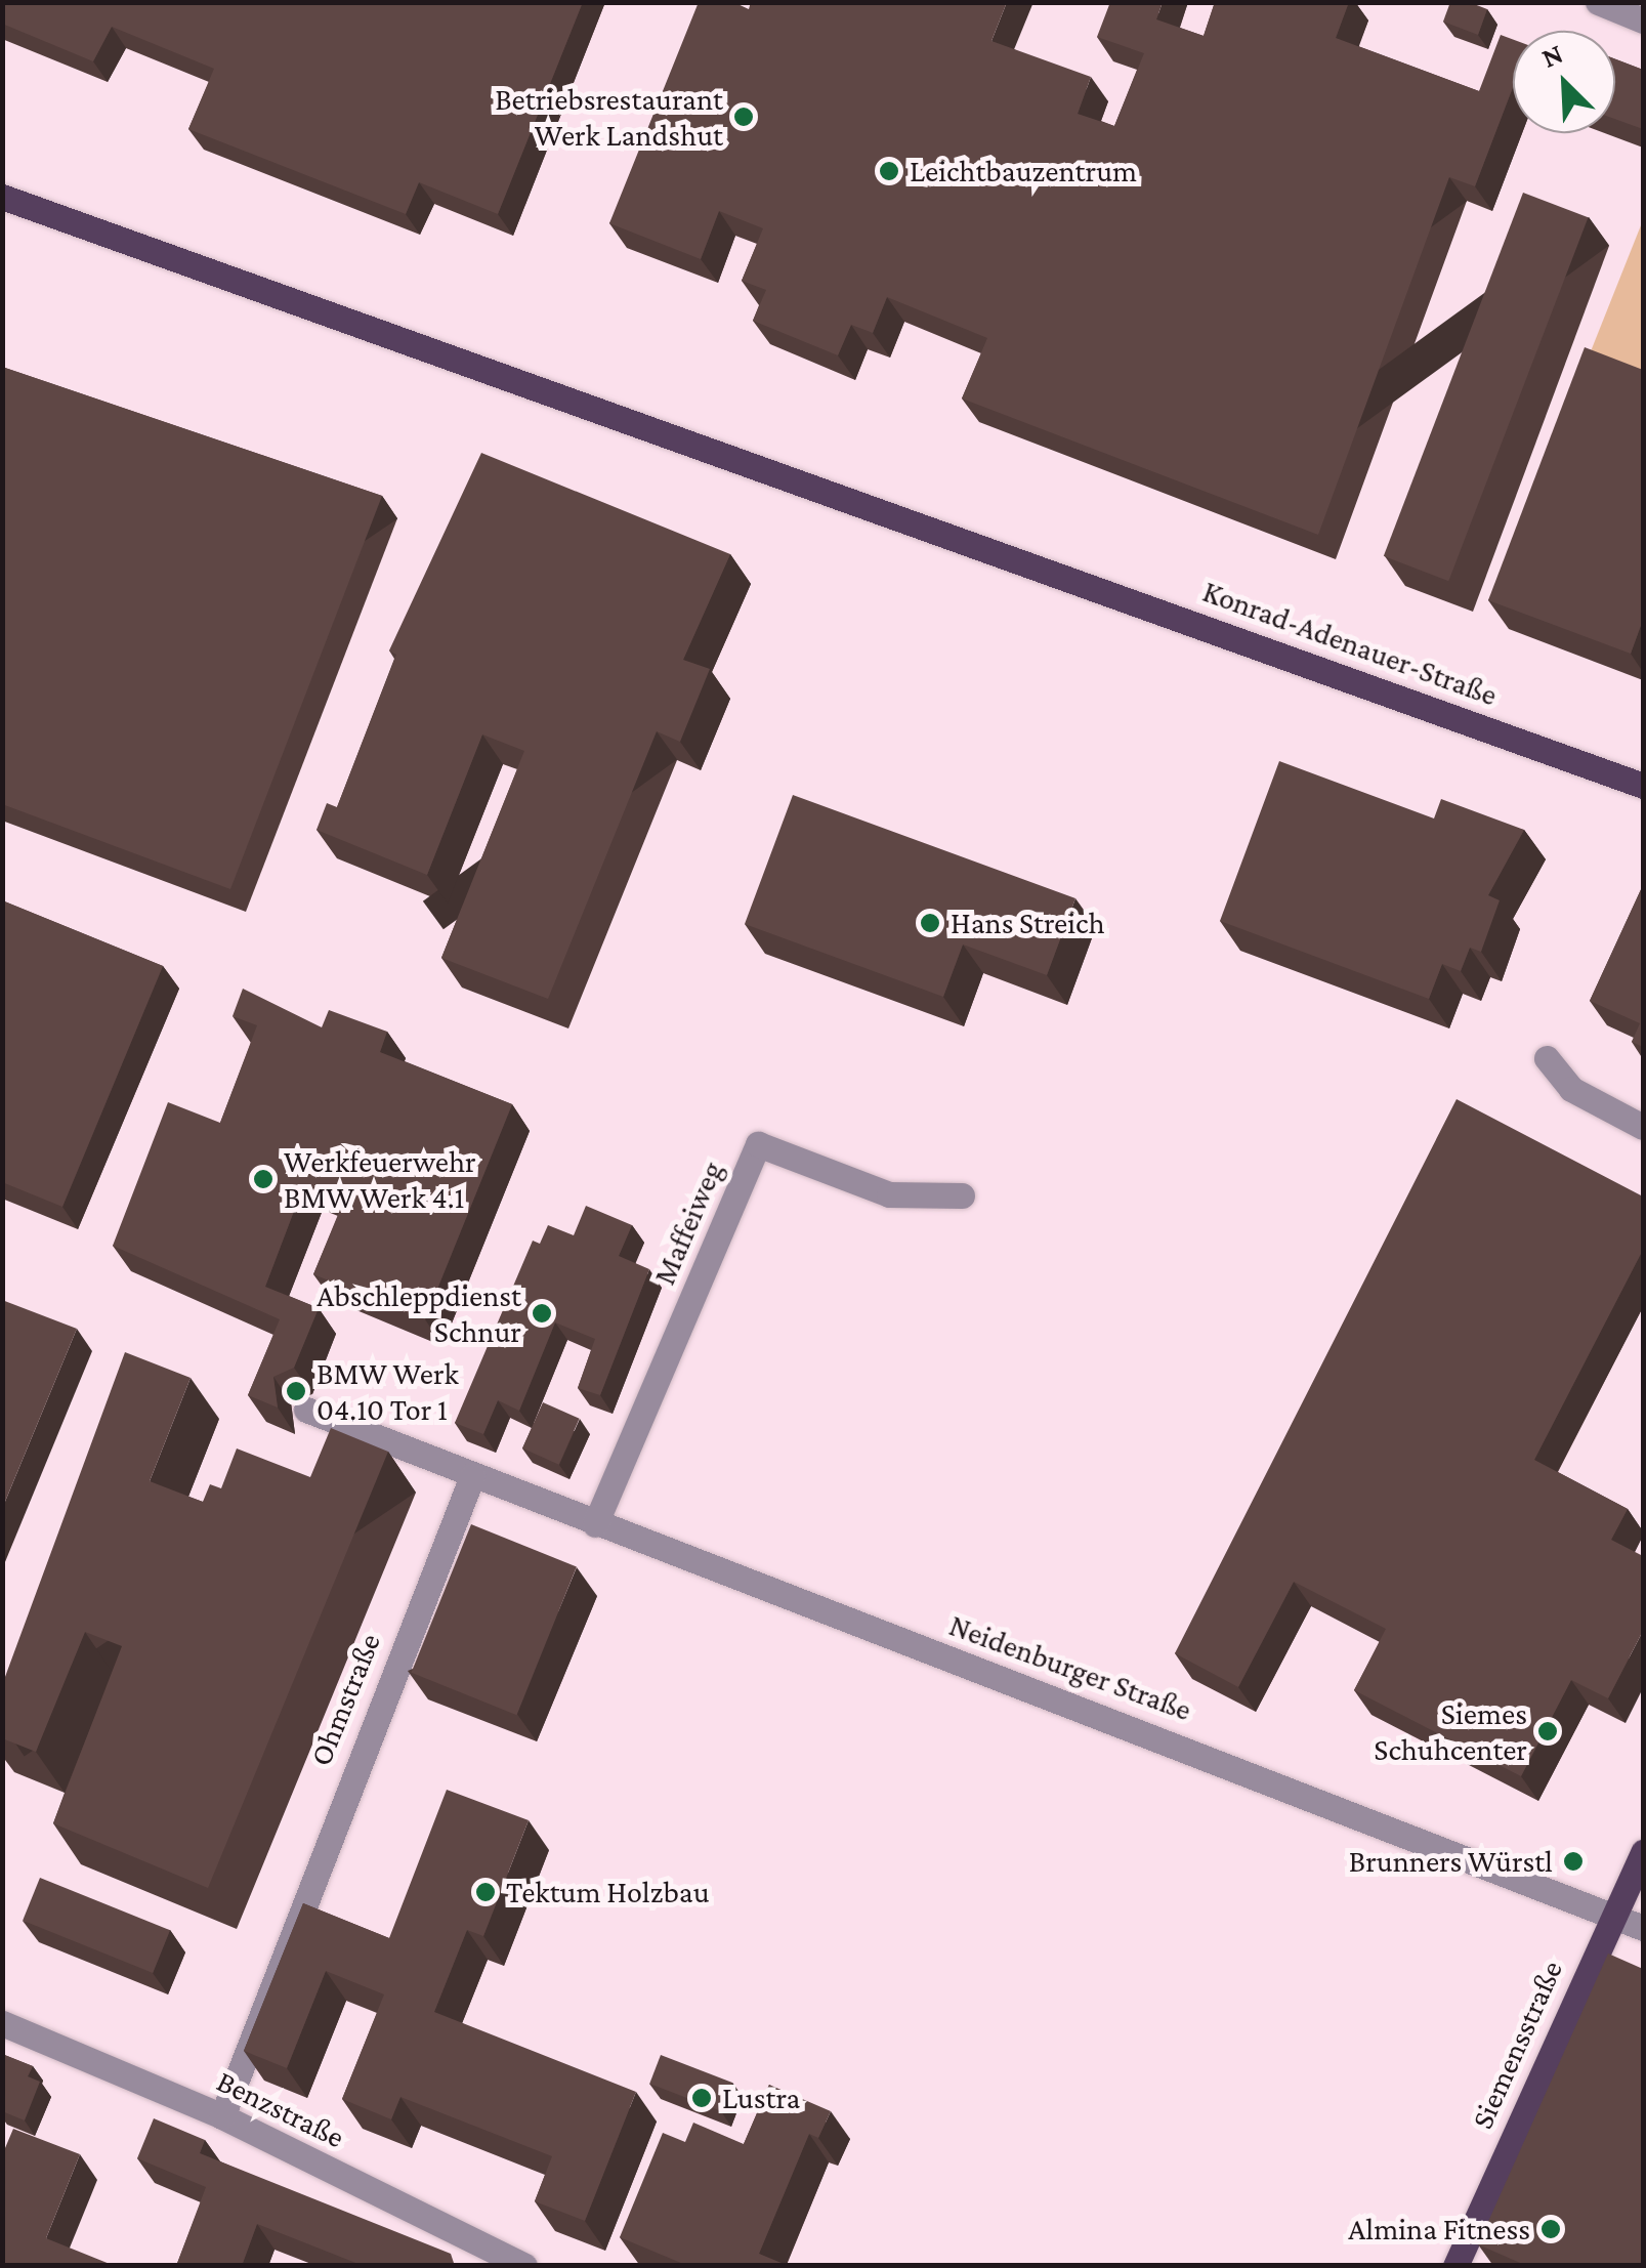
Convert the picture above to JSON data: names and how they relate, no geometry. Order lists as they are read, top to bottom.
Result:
{
  "streets": {
    "main road": ["Konrad-Adenauer-Straße", "Siemensstraße"],
    "street": [
      "Maffeiweg",
      "Neidenburger Straße",
      "Ohmstraße",
      "Benzstraße"
    ]
  },
  "crossings": [
    ["Maffeiweg", "Neidenburger Straße"],
    ["Neidenburger Straße", "Ohmstraße"],
    ["Neidenburger Straße", "Siemensstraße"],
    ["Ohmstraße", "Benzstraße"]
  ],
  "places": [
    "Betriebsrestaurant Werk Landshut",
    "Leichtbauzentrum",
    "Hans Streich",
    "Werkfeuerwehr BMW Werk 4.1",
    "Abschleppdienst Schnur",
    "BMW Werk 04.10 Tor 1",
    "Siemes Schuhcenter",
    "Brunners Würstl",
    "Tektum Holzbau",
    "Lustra",
    "Almina Fitness"
  ],
  "north": "top left"
}
